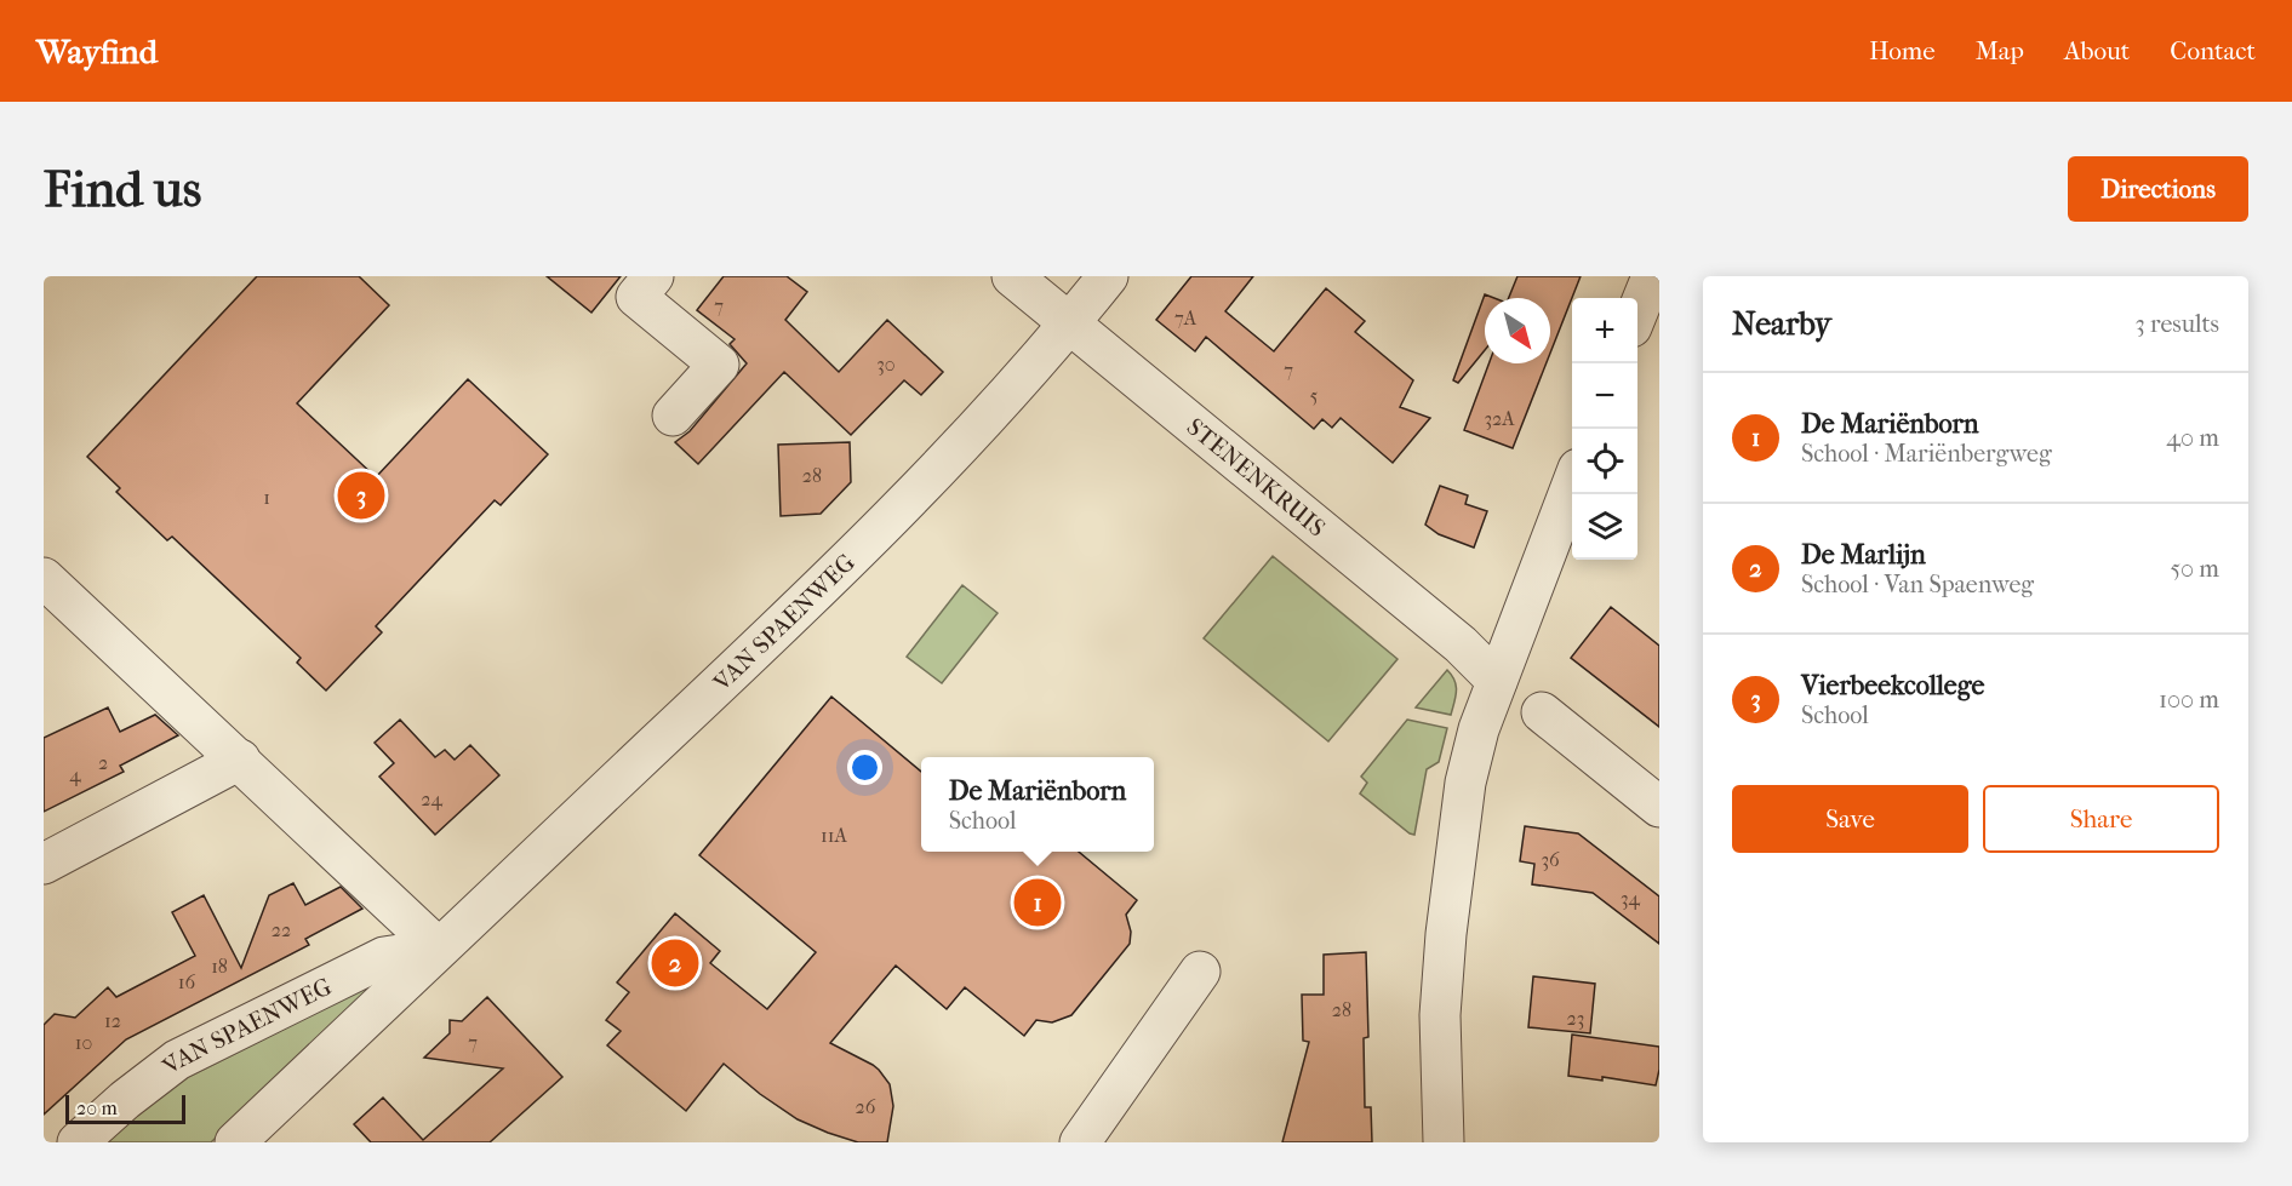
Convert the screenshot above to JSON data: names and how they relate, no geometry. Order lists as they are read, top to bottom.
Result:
{
  "streets": {
    "street": ["STENENKRUIS", "VAN SPAENWEG"]
  },
  "crossings": [
    ["STENENKRUIS", "VAN SPAENWEG"]
  ],
  "house_numbers": [
    "7",
    "7A",
    "30",
    "7",
    "5",
    "32A",
    "28",
    "1",
    "2",
    "4",
    "24",
    "11A",
    "36",
    "34",
    "22",
    "18",
    "16",
    "28",
    "23",
    "12",
    "10",
    "7",
    "26"
  ],
  "scale_bar": "20 m",
  "north": "bottom right",
  "page": {
    "header": "Wayfind",
    "nav": [
      "Home",
      "Map",
      "About",
      "Contact"
    ],
    "buttons": [
      "Directions",
      ["Save", "Share"]
    ],
    "title": "Find us",
    "heading": ["Nearby", "3 results"],
    "map_buttons": ["+", "−"],
    "list": [
      {
        "mark": "1",
        "name": "De Mariënborn",
        "note": "School · Mariënbergweg",
        "value": "40 m"
      },
      {
        "mark": "2",
        "name": "De Marlijn",
        "note": "School · Van Spaenweg",
        "value": "50 m"
      },
      {
        "mark": "3",
        "name": "Vierbeekcollege",
        "note": "School",
        "value": "100 m"
      }
    ],
    "pins": ["3", "1", "2"],
    "popup": ["De Mariënborn", "School"],
    "scale": "20 m"
  }
}
